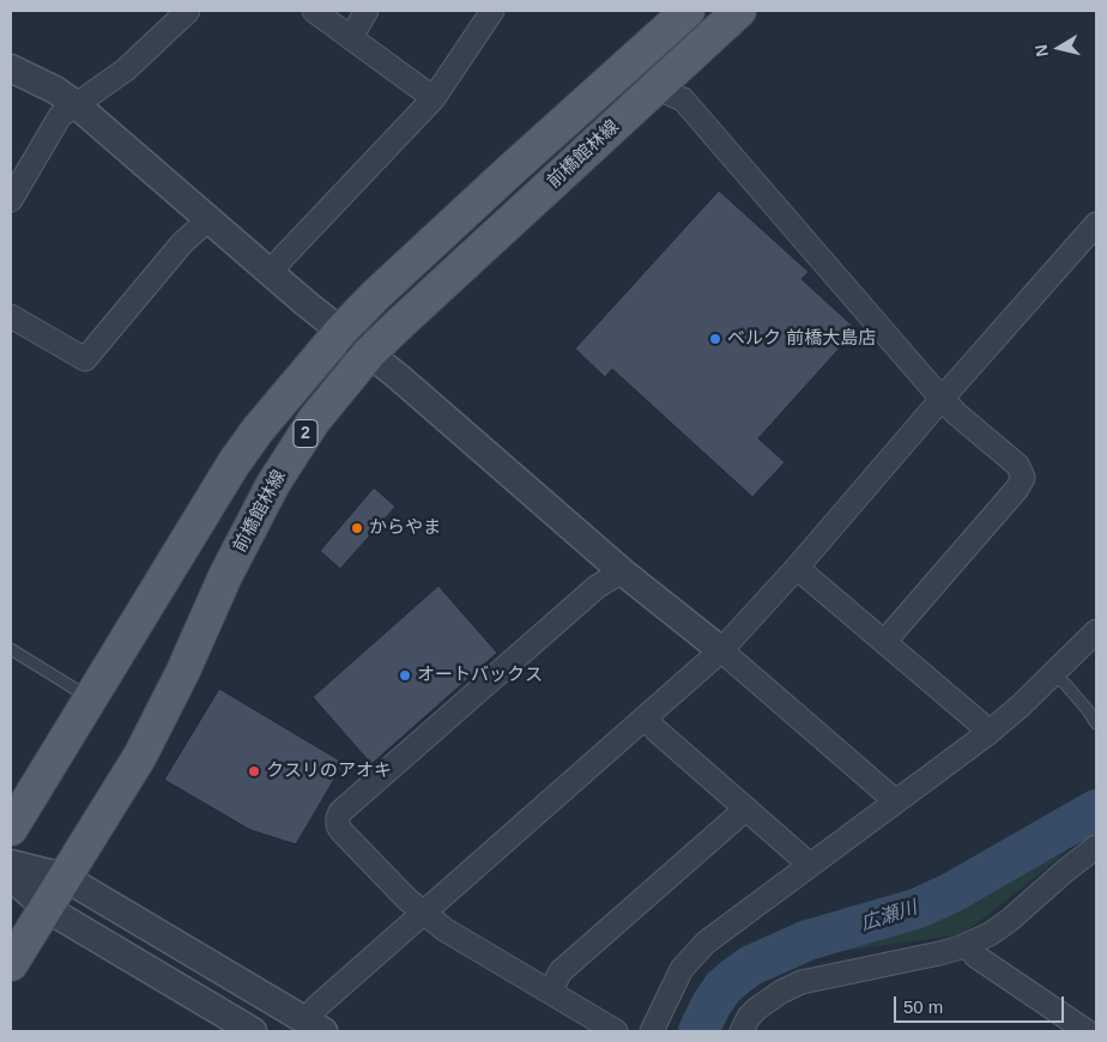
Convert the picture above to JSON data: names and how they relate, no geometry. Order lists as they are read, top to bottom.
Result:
{
  "streets": {
    "main road": ["前橋館林線", "2"]
  },
  "water": ["広瀬川"],
  "places": [
    "ベルク 前橋大島店",
    "からやま",
    "オートバックス",
    "クスリのアオキ"
  ],
  "scale_bar": "50 m",
  "north": "left"
}
